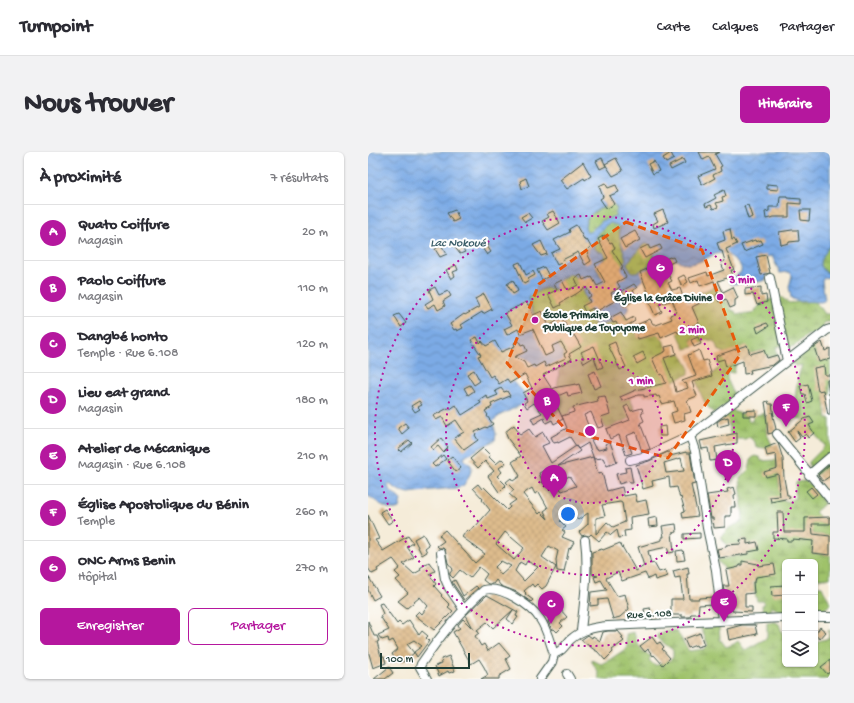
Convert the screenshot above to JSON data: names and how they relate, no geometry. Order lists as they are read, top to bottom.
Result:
{
  "streets": {
    "street": ["Rue 6.108"]
  },
  "water": ["Lac Nokoué"],
  "places": ["Église la Grâce Divine", "École Primaire Publique de Toyoyome"],
  "scale_bar": "100 m",
  "page": {
    "header": "Turnpoint",
    "nav": ["Carte", "Calques", "Partager"],
    "buttons": [
      "Itinéraire",
      ["Enregistrer", "Partager"]
    ],
    "title": "Nous trouver",
    "heading": ["À proximité", "7 résultats"],
    "list": [
      {
        "mark": "A",
        "name": "Quato Coiffure",
        "note": "Magasin",
        "value": "20 m"
      },
      {
        "mark": "B",
        "name": "Paolo Coiffure",
        "note": "Magasin",
        "value": "110 m"
      },
      {
        "mark": "C",
        "name": "Dangbé honto",
        "note": "Temple · Rue 6.108",
        "value": "120 m"
      },
      {
        "mark": "D",
        "name": "Lieu eat grand",
        "note": "Magasin",
        "value": "180 m"
      },
      {
        "mark": "E",
        "name": "Atelier de Mécanique",
        "note": "Magasin · Rue 6.108",
        "value": "210 m"
      },
      {
        "mark": "F",
        "name": "Église Apostolique du Bénin",
        "note": "Temple",
        "value": "260 m"
      },
      {
        "mark": "G",
        "name": "ONC Arms Benin",
        "note": "Hôpital",
        "value": "270 m"
      }
    ],
    "pins": [
      "G",
      "B",
      "F",
      "D",
      "A",
      "E",
      "C"
    ],
    "map_buttons": ["+", "−"],
    "scale": "100 m"
  },
  "rings": ["3 min", "2 min", "1 min"]
}
